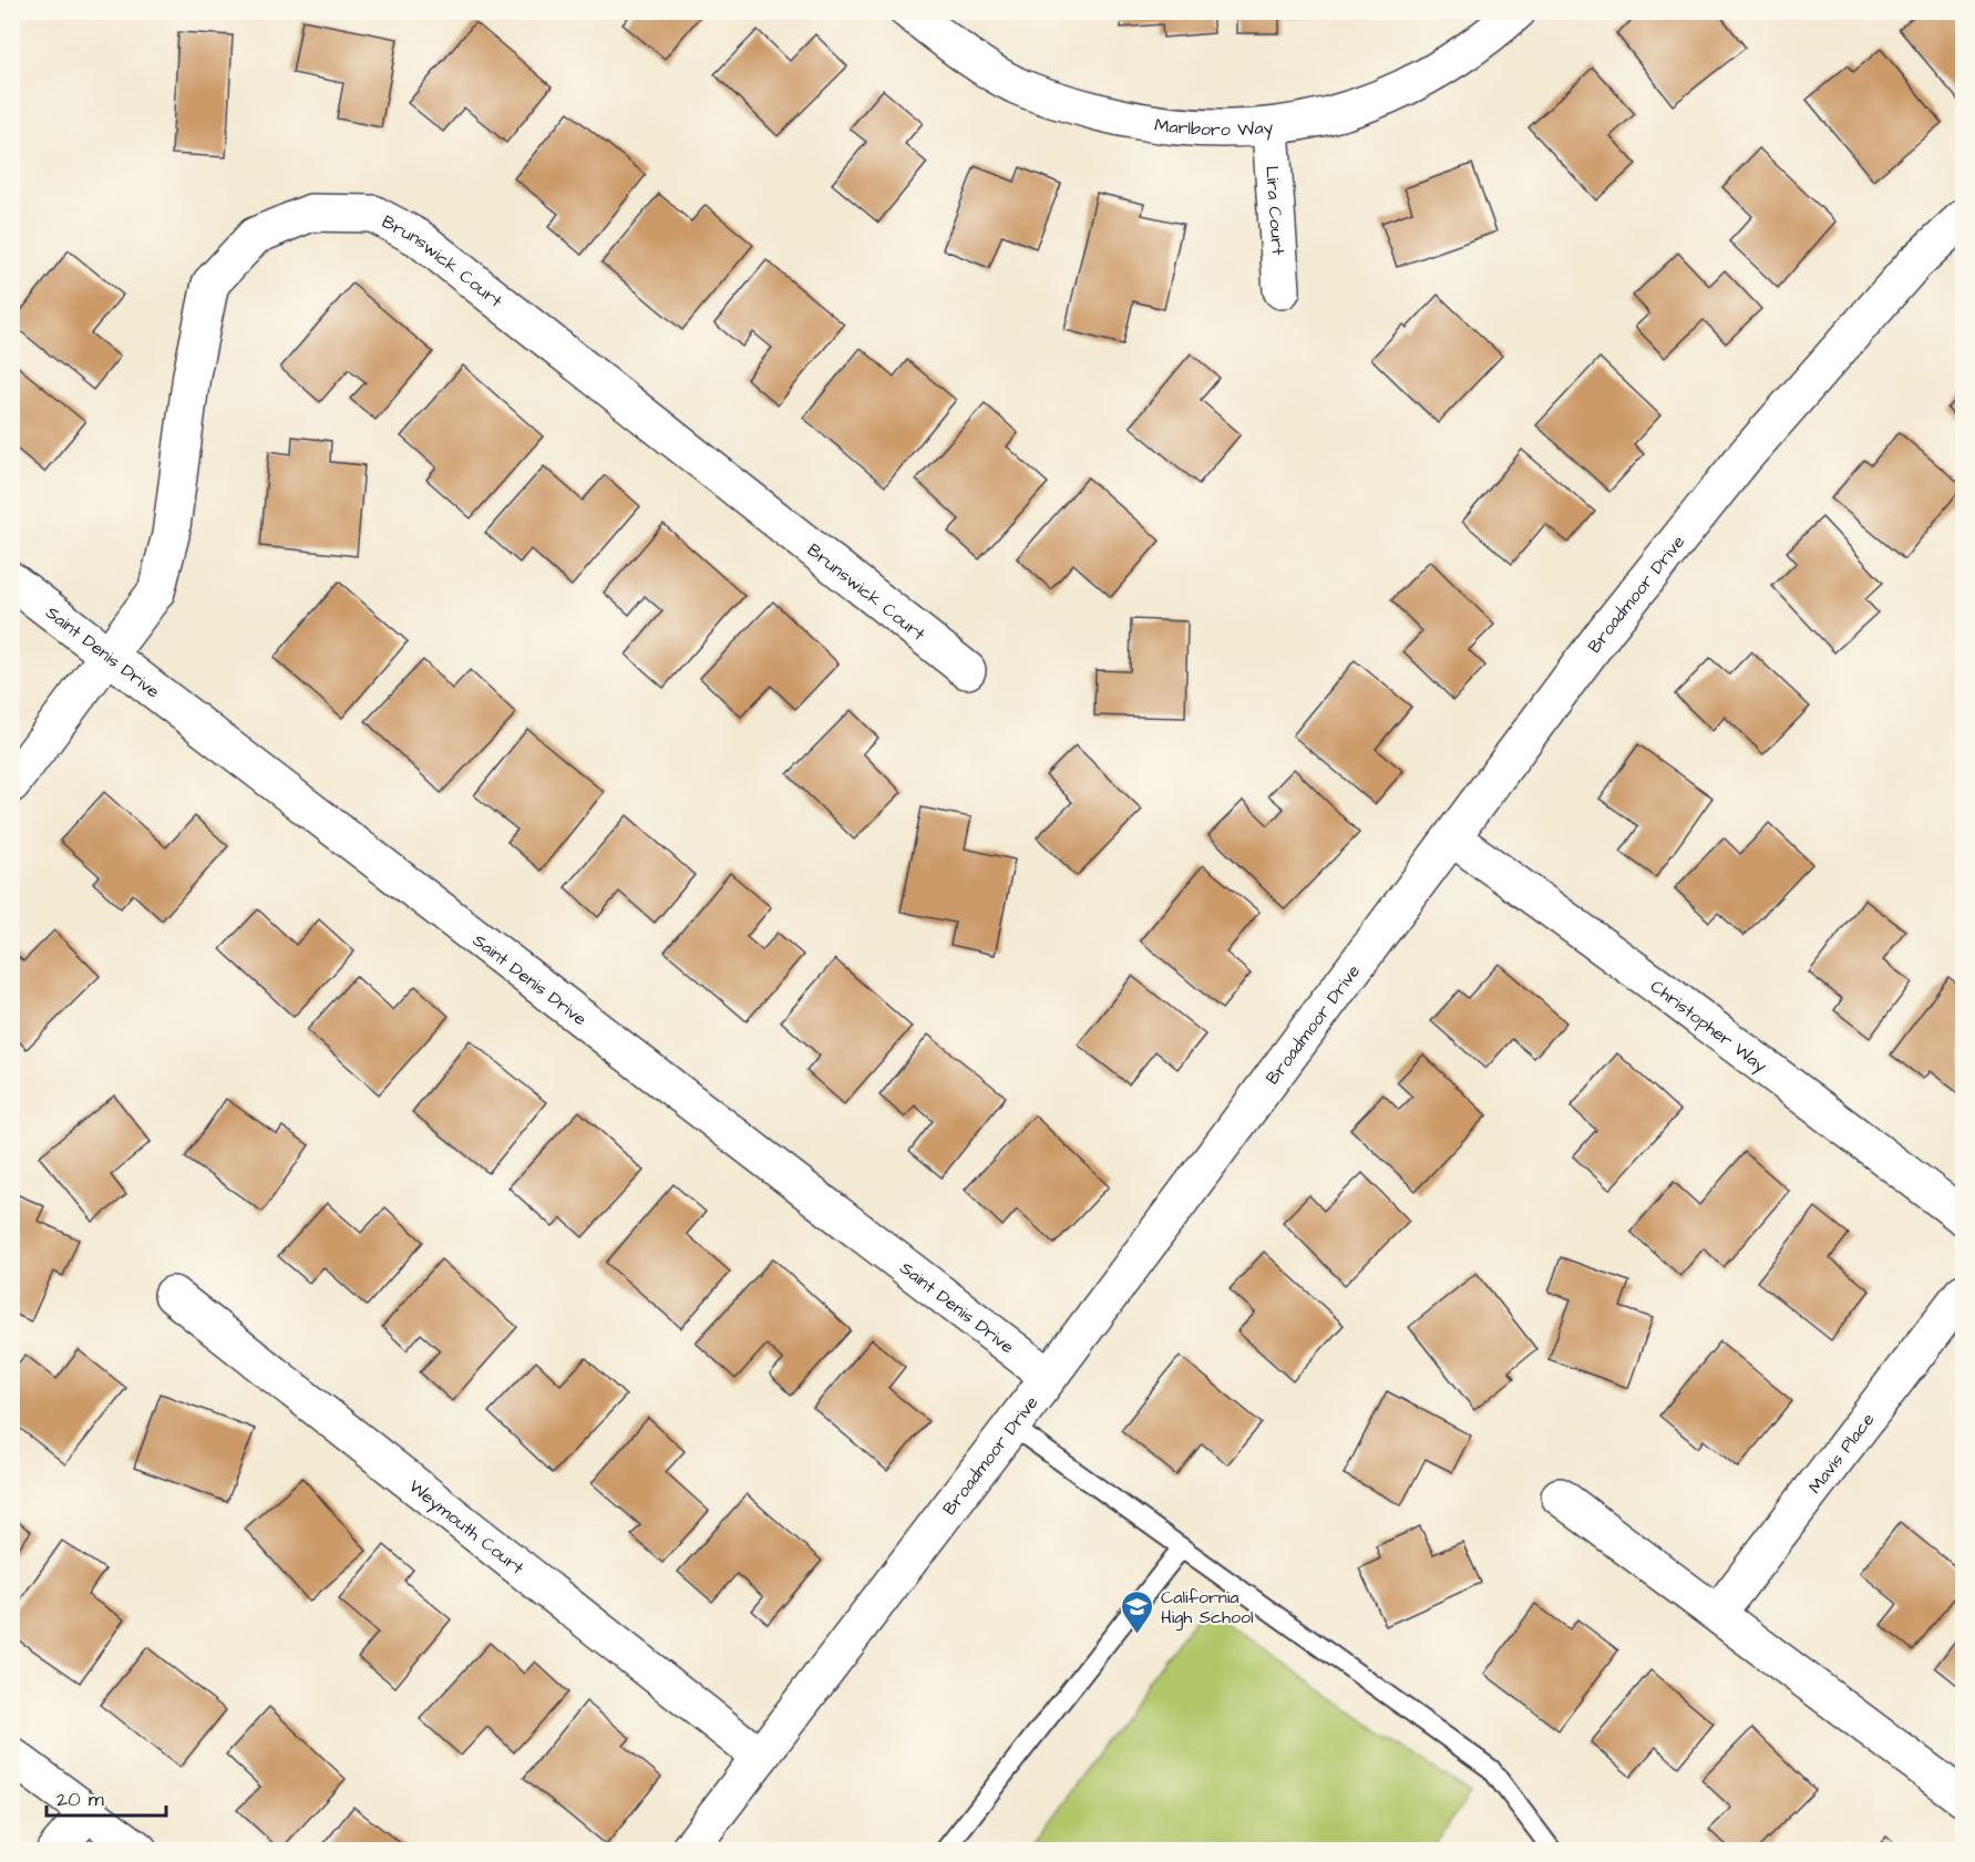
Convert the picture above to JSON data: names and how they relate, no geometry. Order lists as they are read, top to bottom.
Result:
{
  "streets": {
    "street": [
      "Marlboro Way",
      "Lira Court",
      "Brunswick Court",
      "Broadmoor Drive",
      "Saint Denis Drive",
      "Christopher Way",
      "Mavis Place",
      "Weymouth Court"
    ]
  },
  "crossings": [
    ["Marlboro Way", "Lira Court"],
    ["Brunswick Court", "Saint Denis Drive"],
    ["Broadmoor Drive", "Saint Denis Drive"],
    ["Broadmoor Drive", "Christopher Way"],
    ["Broadmoor Drive", "Weymouth Court"]
  ],
  "places": {
    "school or university": ["California High School"]
  },
  "scale_bar": "20 m"
}
